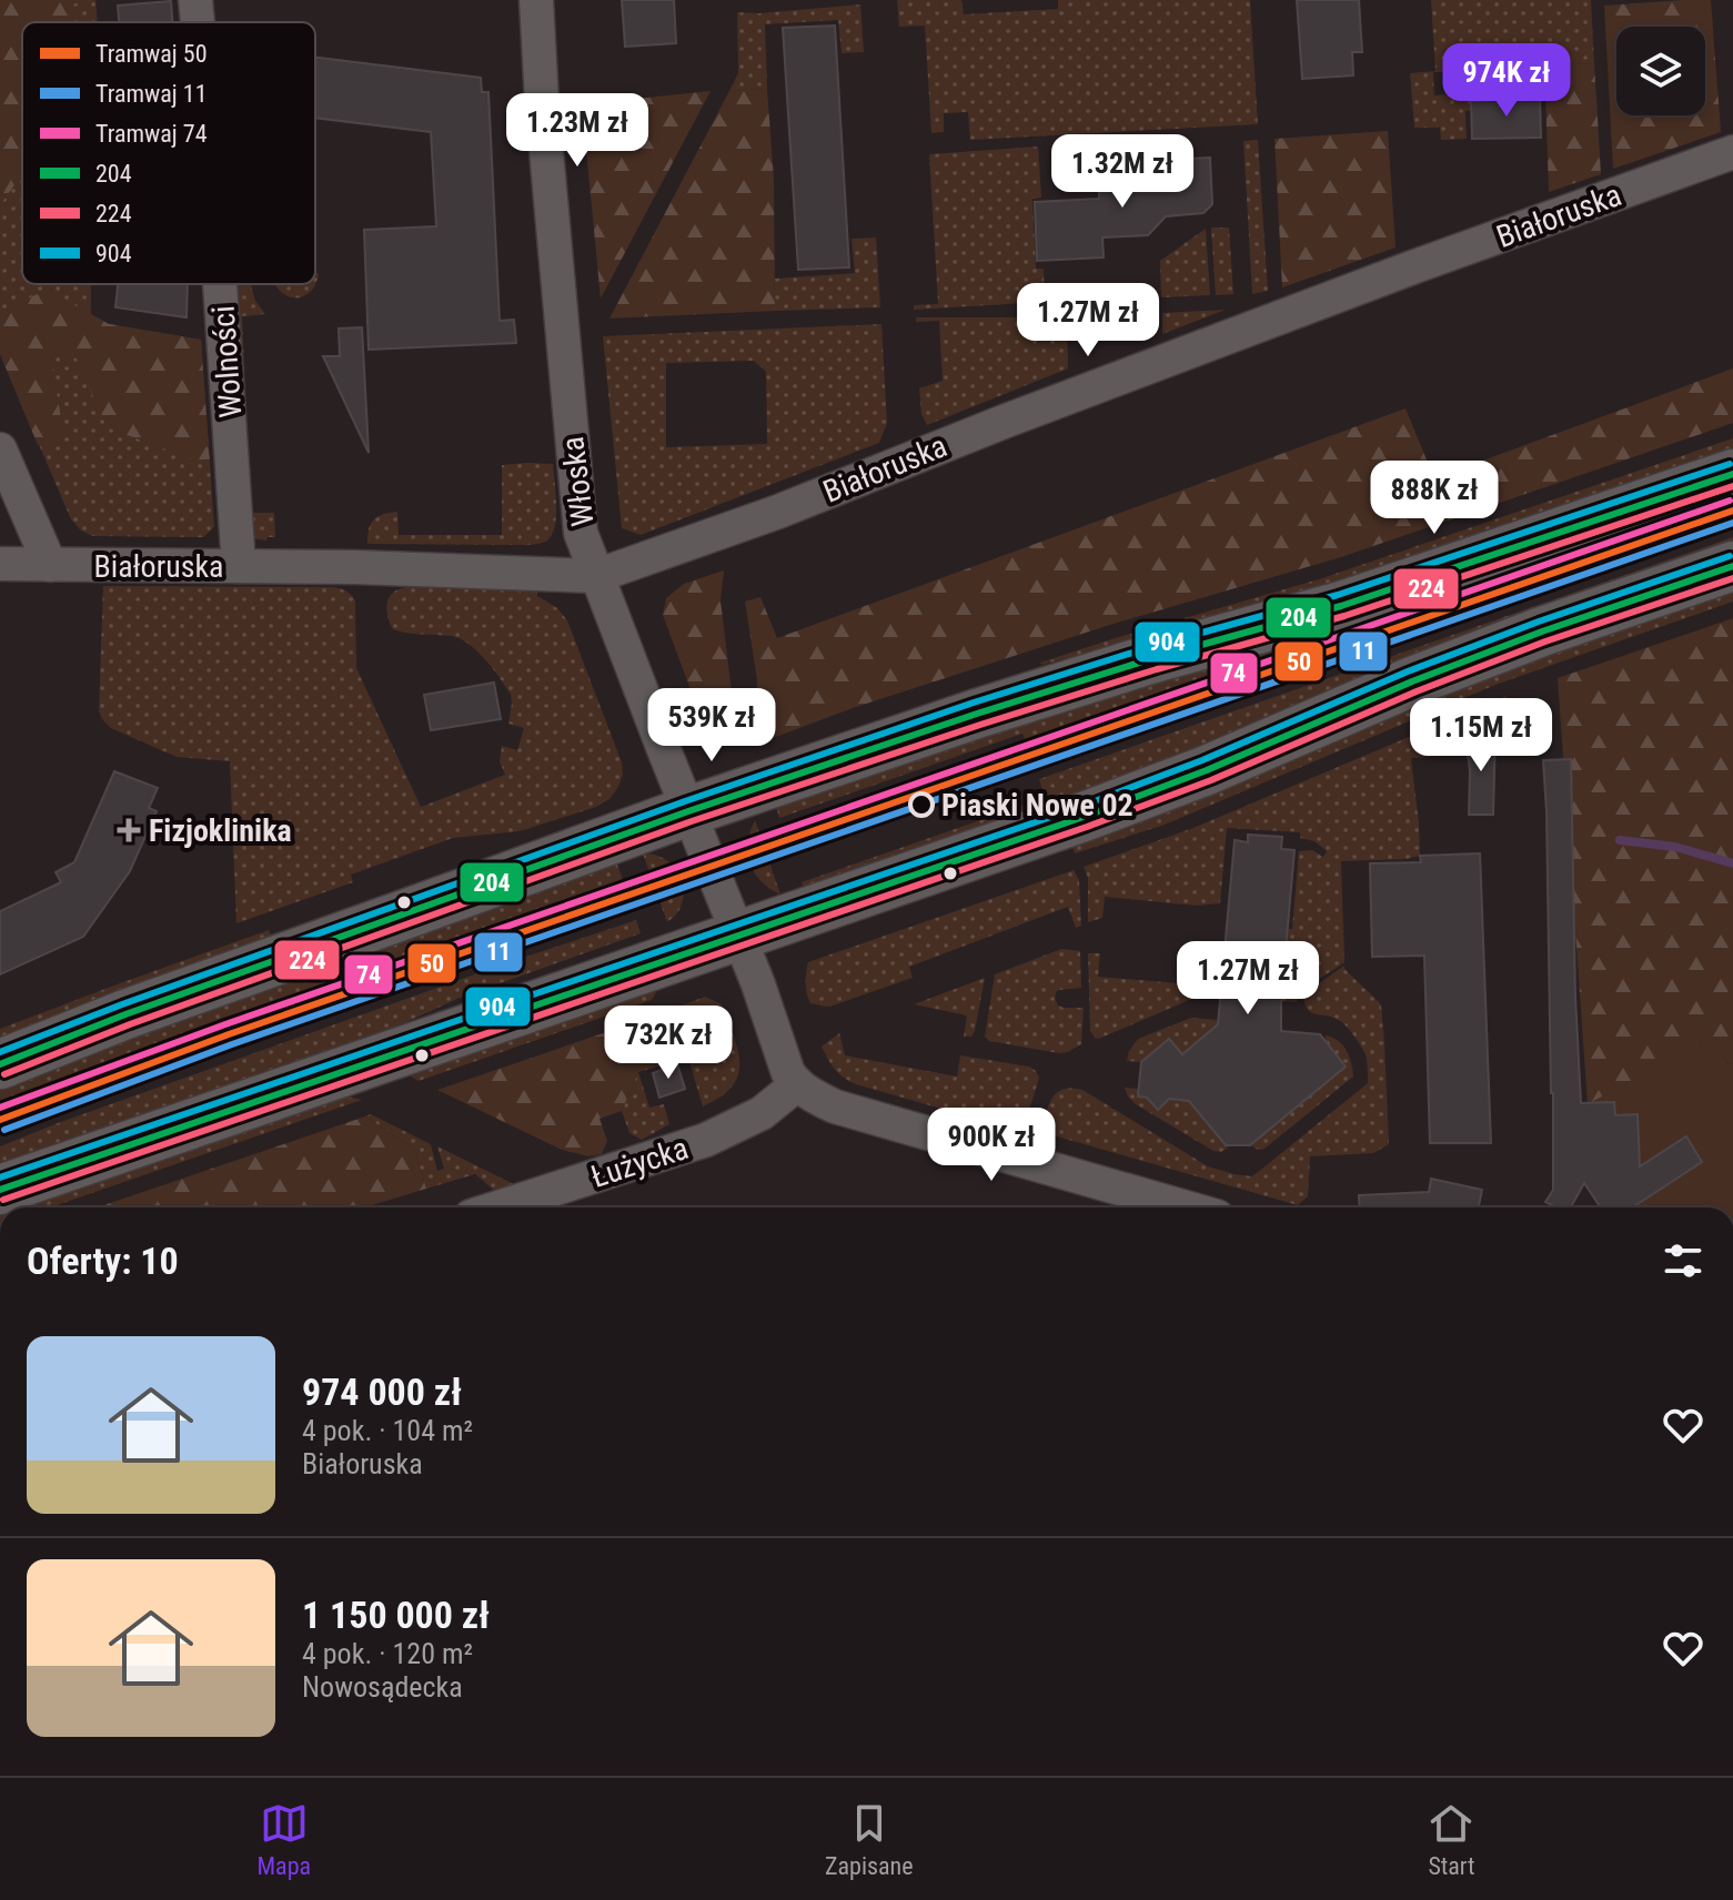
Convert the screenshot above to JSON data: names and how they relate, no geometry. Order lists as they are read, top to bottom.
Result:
{
  "streets": {
    "street": [
      "Białoruska",
      "Wolności",
      "Włoska",
      "Łużycka"
    ]
  },
  "crossings": [
    ["Białoruska", "Wolności"],
    ["Białoruska", "Włoska"],
    ["Włoska", "Łużycka"]
  ],
  "places": {
    "other": ["Piaski Nowe 02"],
    "health": ["Fizjoklinika"]
  },
  "lines": [
    "transit line 904",
    "transit line 204",
    "transit line 224",
    "tram line 74",
    "tram line 50",
    "tram line 11"
  ],
  "legend": [
    "Tramwaj 50",
    "Tramwaj 11",
    "Tramwaj 74",
    "204",
    "224",
    "904"
  ],
  "page": {
    "price": [
      "974K zł",
      "1.23M zł",
      "1.32M zł",
      "1.27M zł",
      "888K zł",
      "539K zł",
      "1.15M zł",
      "1.27M zł",
      "732K zł",
      "900K zł"
    ],
    "heading": "Oferty: 10",
    "list": [
      {
        "name": "974 000 zł",
        "note": "4 pok. · 104 m² · Białoruska"
      },
      {
        "name": "1 150 000 zł",
        "note": "4 pok. · 120 m² · Nowosądecka"
      }
    ],
    "tabs": ["Mapa", "Zapisane", "Start"]
  }
}
